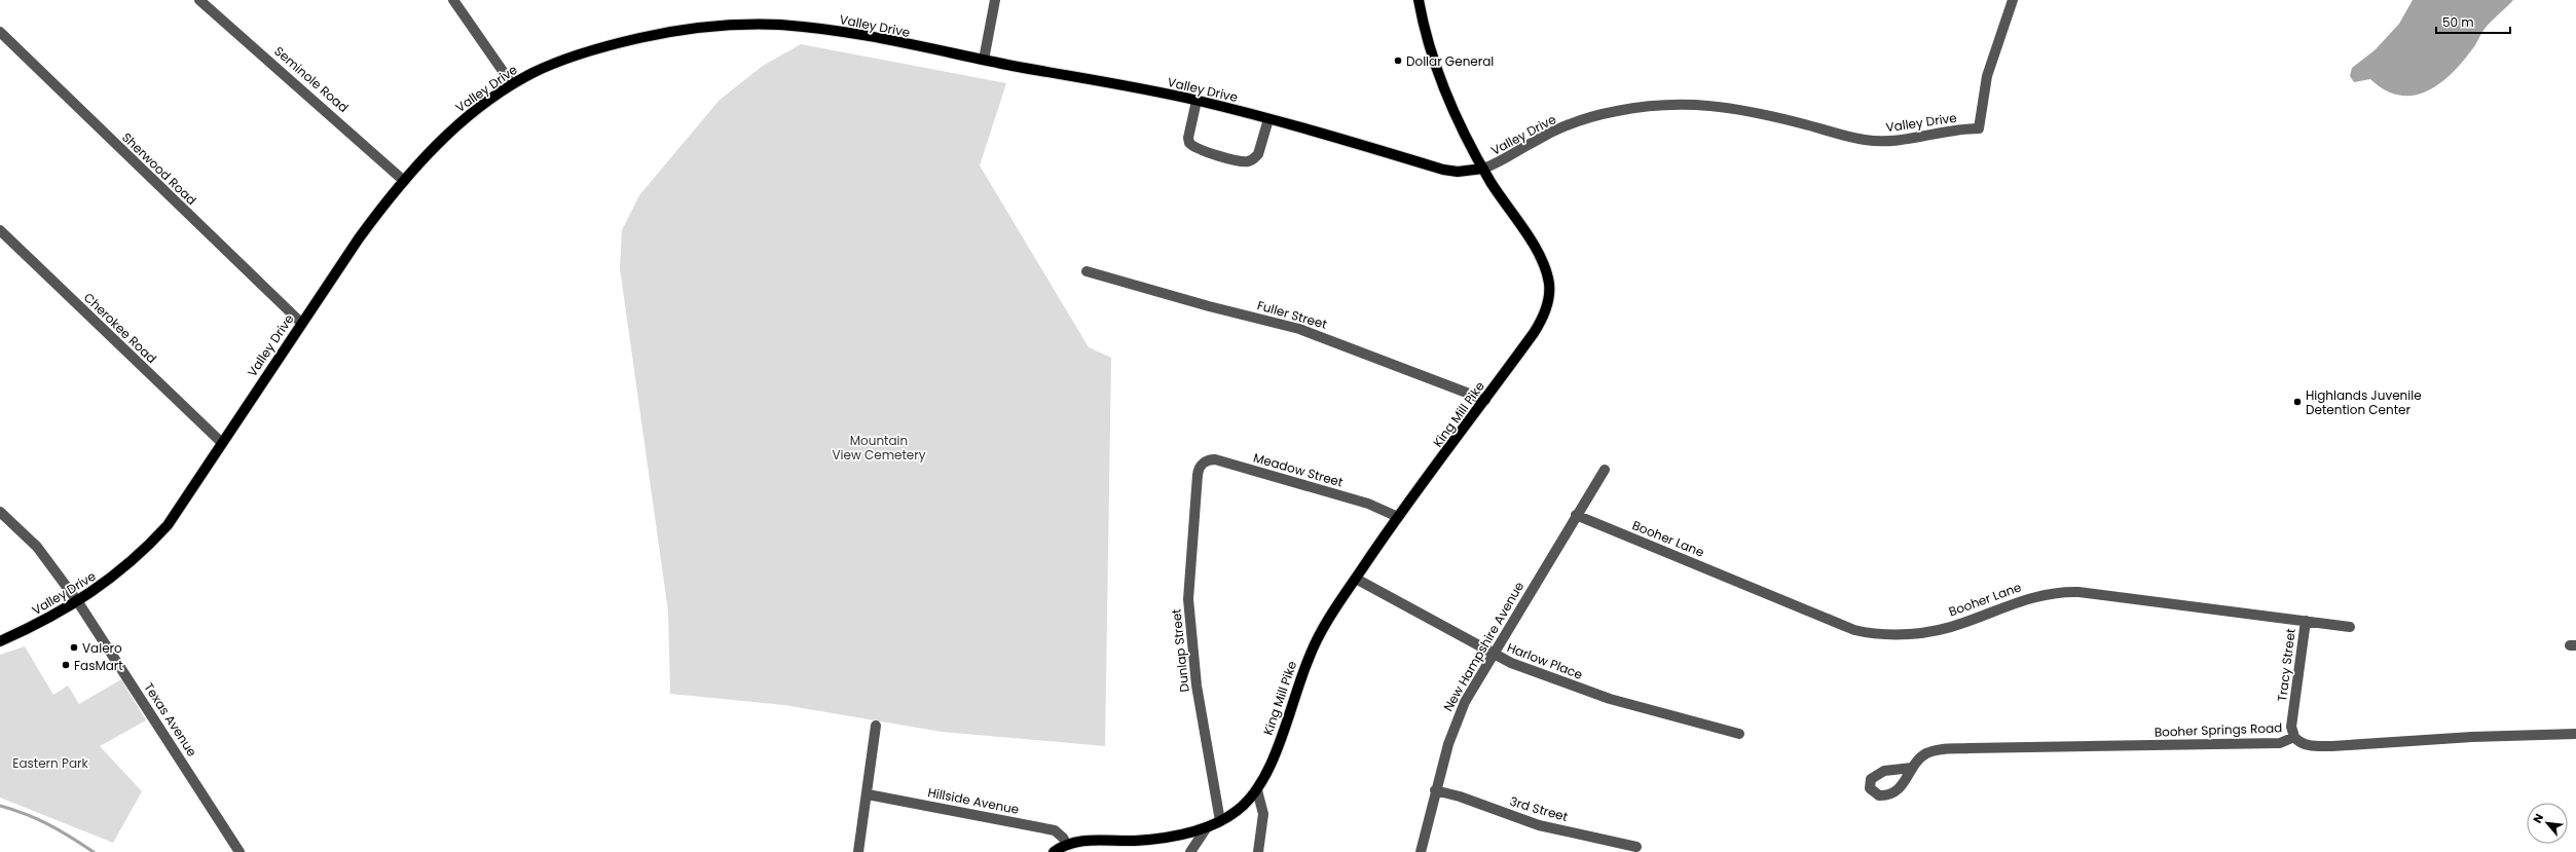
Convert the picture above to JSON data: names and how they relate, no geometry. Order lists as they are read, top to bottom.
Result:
{
  "streets": {
    "main road": ["Valley Drive", "King Mill Pike"],
    "street": [
      "Seminole Road",
      "Sherwood Road",
      "Fuller Street",
      "Cherokee Road",
      "Meadow Street",
      "Booher Lane",
      "New Hampshire Avenue",
      "Dunlap Street",
      "Harlow Place",
      "Tracy Street",
      "Texas Avenue",
      "Booher Springs Road",
      "Hillside Avenue",
      "3rd Street"
    ]
  },
  "crossings": [
    ["Valley Drive", "Seminole Road"],
    ["Valley Drive", "Sherwood Road"],
    ["Valley Drive", "Cherokee Road"],
    ["Valley Drive", "King Mill Pike"],
    ["Valley Drive", "Texas Avenue"],
    ["Fuller Street", "King Mill Pike"],
    ["King Mill Pike", "Meadow Street"],
    ["King Mill Pike", "Dunlap Street"],
    ["King Mill Pike", "Harlow Place"],
    ["Meadow Street", "Dunlap Street"],
    ["Booher Lane", "New Hampshire Avenue"],
    ["Booher Lane", "Tracy Street"],
    ["New Hampshire Avenue", "Harlow Place"],
    ["New Hampshire Avenue", "3rd Street"],
    ["Tracy Street", "Booher Springs Road"]
  ],
  "parks": ["Mountain View Cemetery", "Eastern Park"],
  "places": [
    "Dollar General",
    "Highlands Juvenile Detention Center",
    "Valero",
    "FasMart"
  ],
  "scale_bar": "50 m",
  "north": "top left"
}
